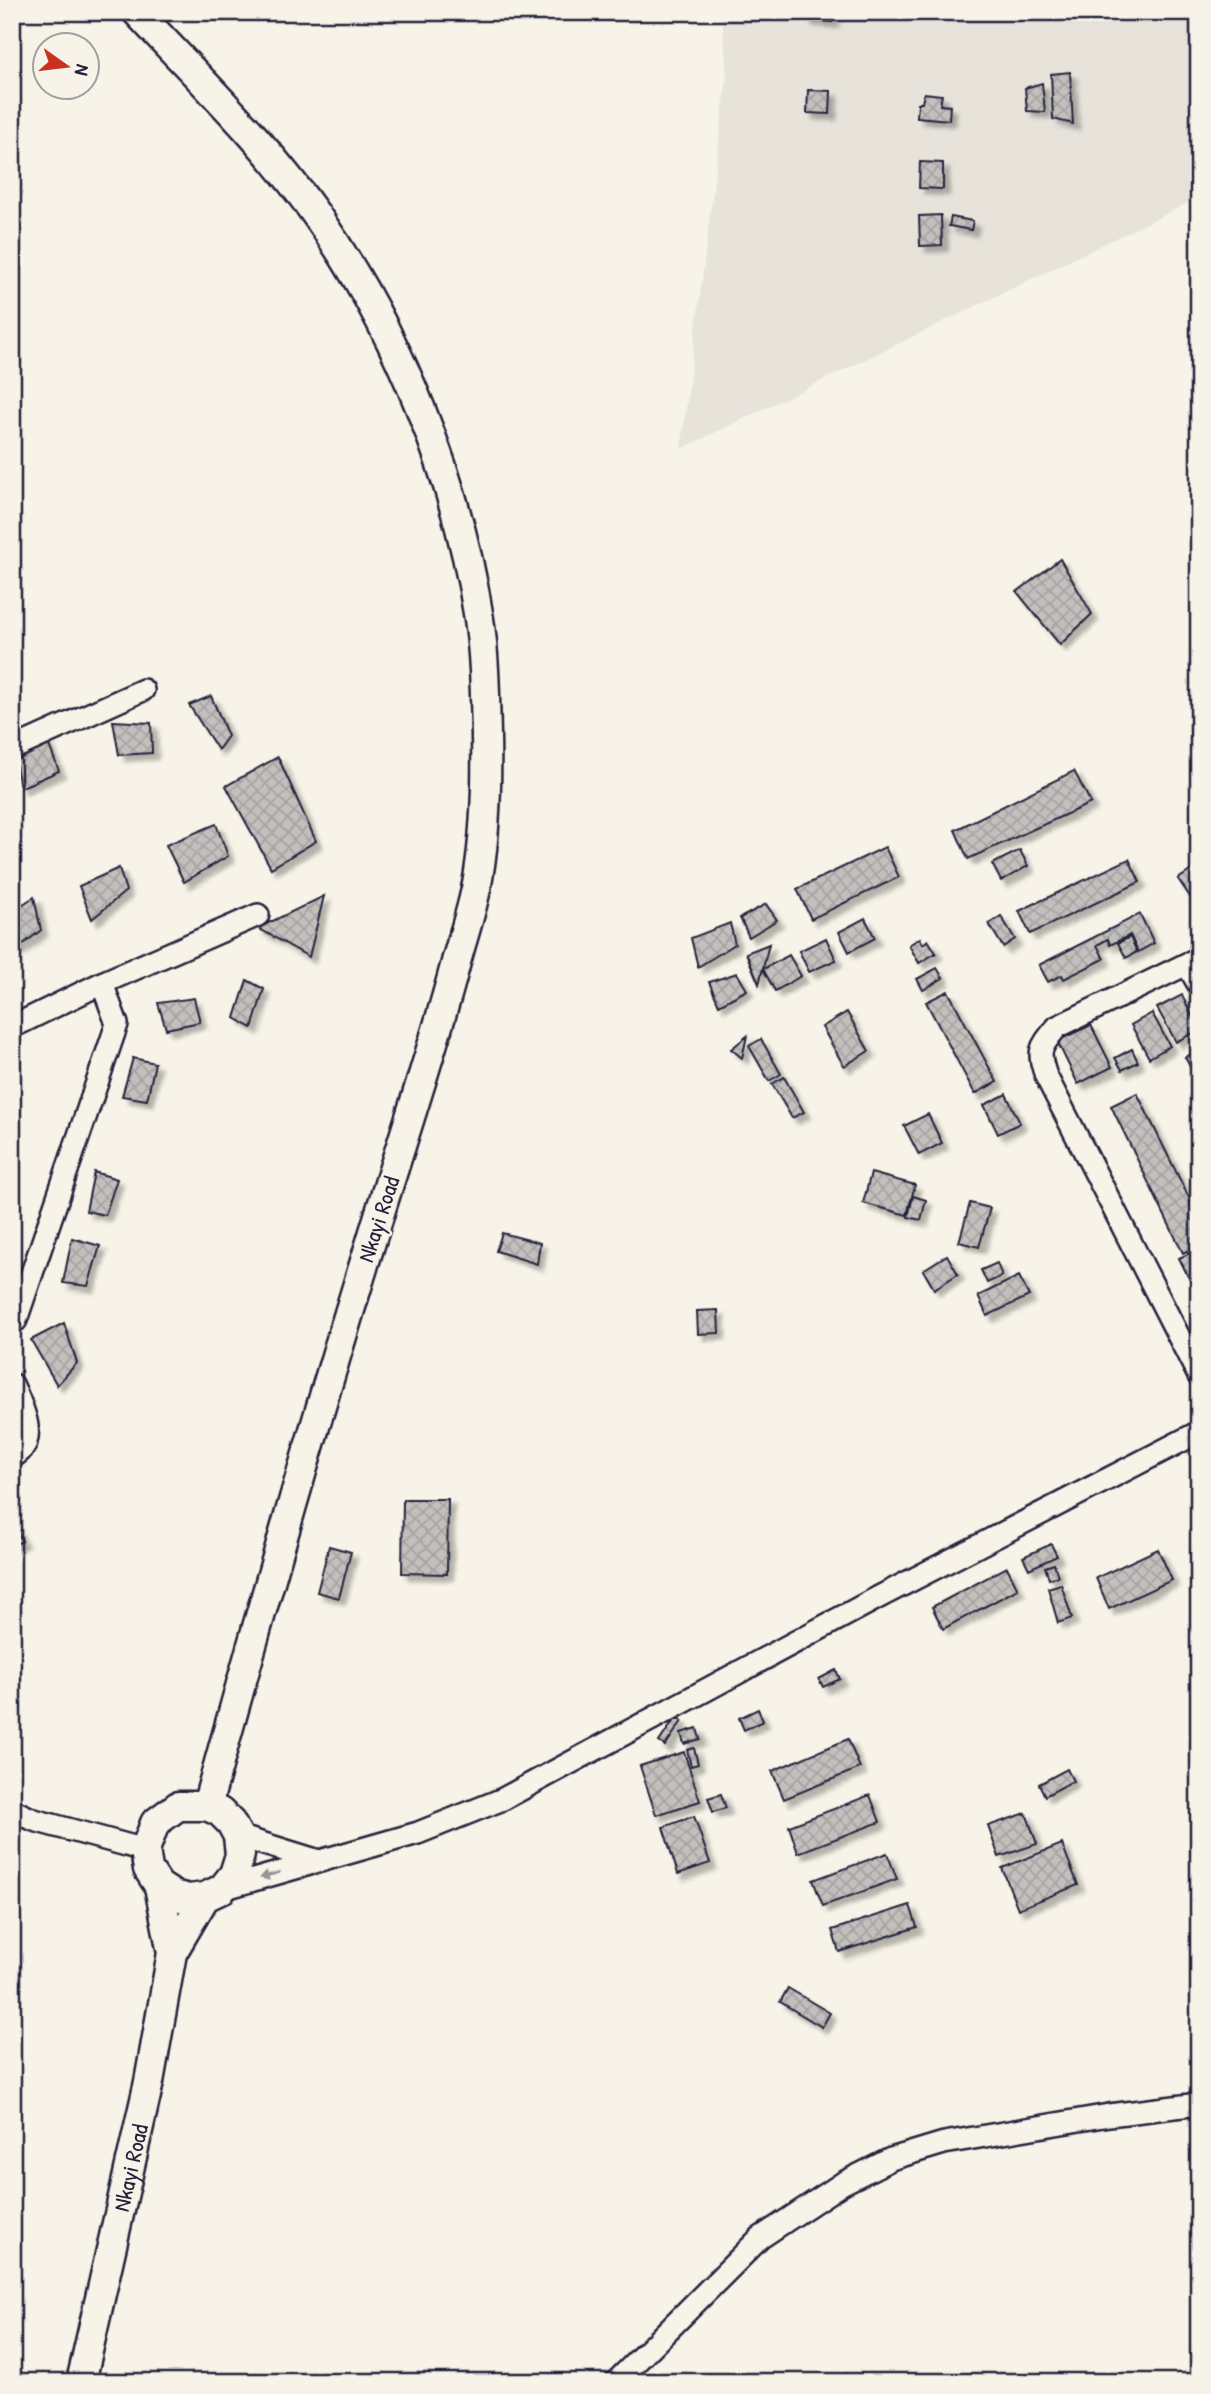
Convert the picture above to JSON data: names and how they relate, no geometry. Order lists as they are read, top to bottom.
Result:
{
  "streets": {
    "main road": ["Nkayi Road"]
  },
  "north": "right"
}
